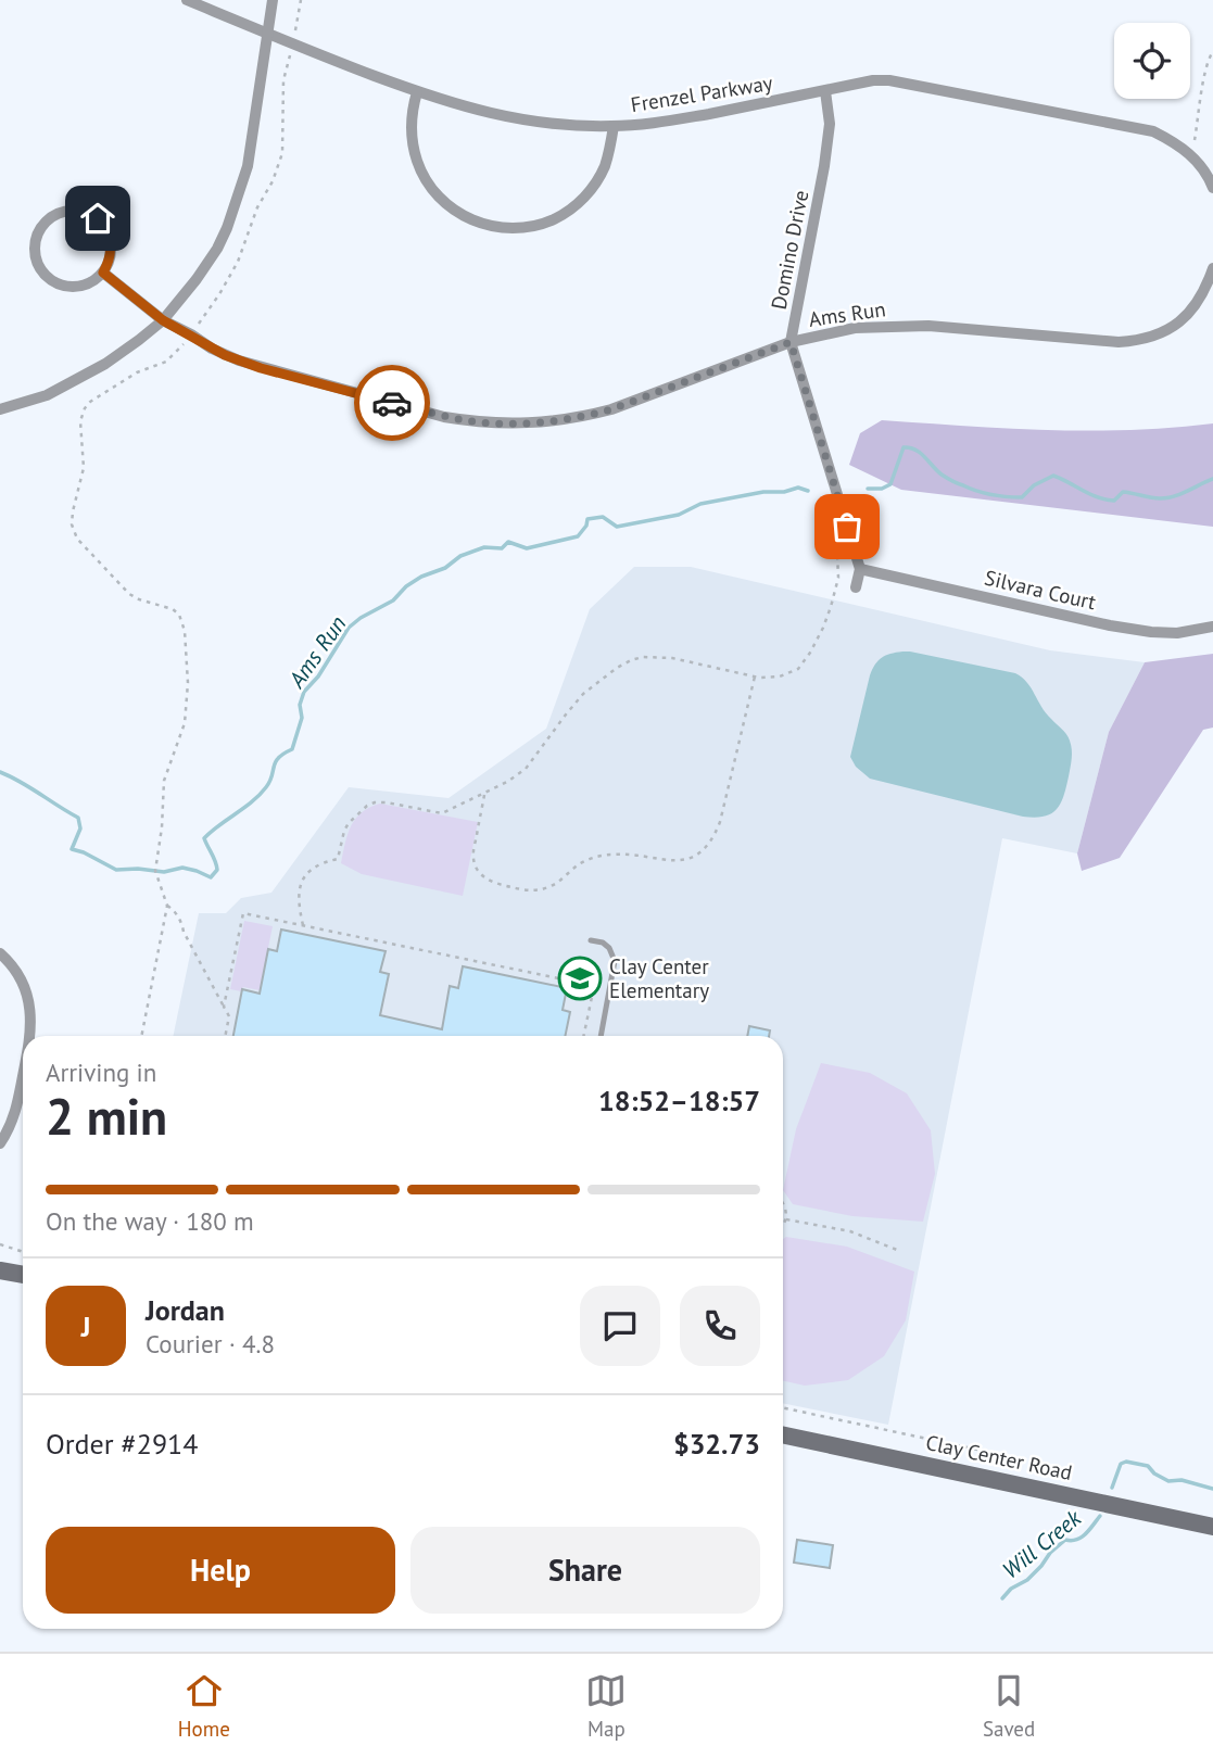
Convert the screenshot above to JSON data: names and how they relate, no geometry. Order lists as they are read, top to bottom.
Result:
{
  "streets": {
    "street": [
      "Frenzel Parkway",
      "Domino Drive",
      "Ams Run",
      "Silvara Court",
      "Clay Center Road"
    ]
  },
  "crossings": [
    ["Frenzel Parkway", "Domino Drive"],
    ["Domino Drive", "Ams Run"],
    ["Domino Drive", "Silvara Court"]
  ],
  "water": ["Ams Run", "Will Creek"],
  "places": {
    "school or university": ["Clay Center Elementary"]
  },
  "page": {
    "heading": ["2 min", "Arriving in", "18:52–18:57"],
    "panel": [
      "Jordan",
      "Courier · 4.8",
      "Order #2914",
      "$32.73"
    ],
    "bar": "On the way · 180 m",
    "round": "J",
    "buttons": ["Help", "Share"],
    "tabs": ["Home", "Map", "Saved"]
  }
}
